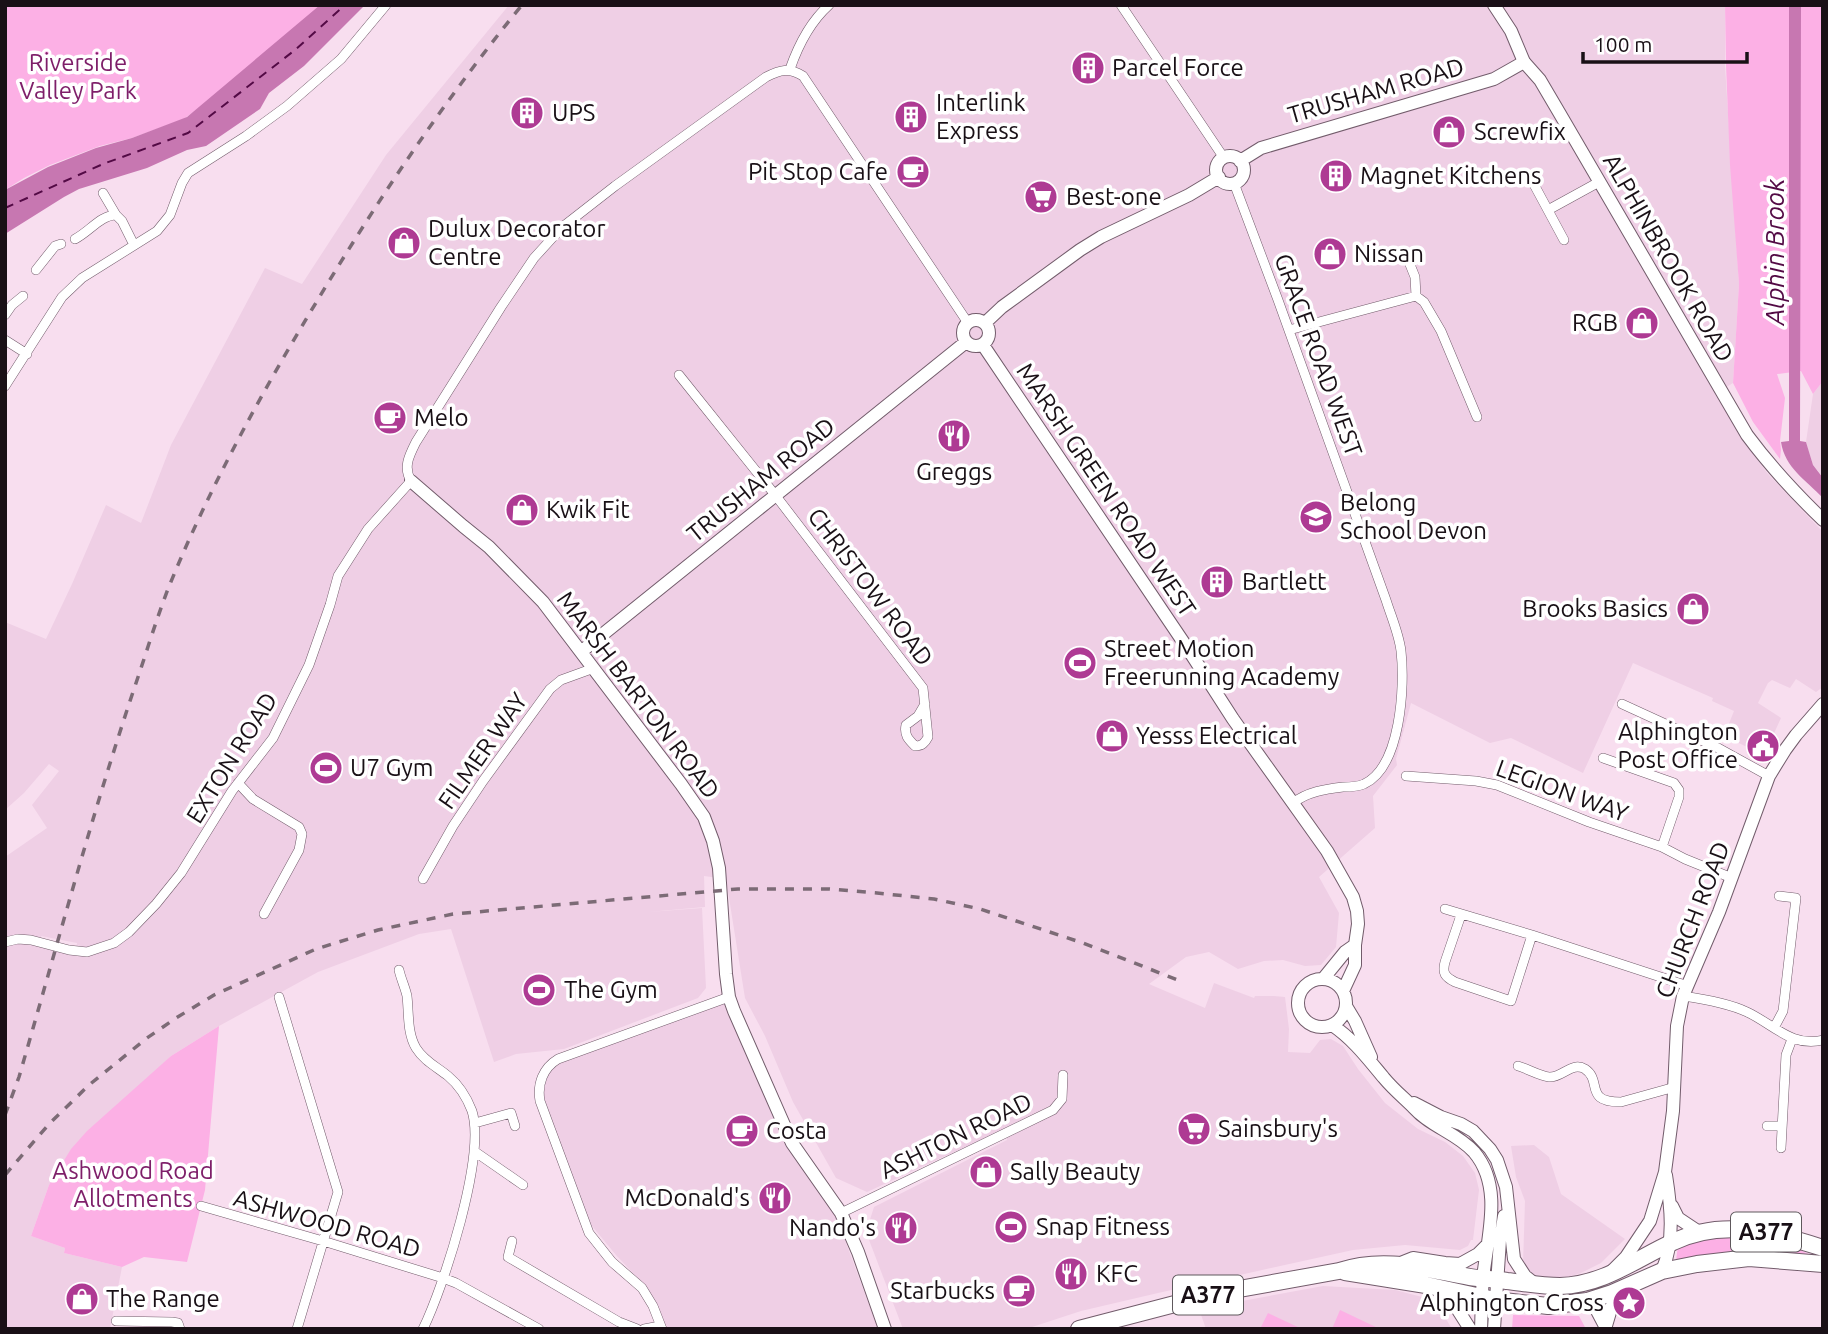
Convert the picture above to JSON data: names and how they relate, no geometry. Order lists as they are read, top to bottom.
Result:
{
  "streets": {
    "highway": ["A377"],
    "street": [
      "TRUSHAM ROAD",
      "ALPHINBROOK ROAD",
      "GRACE ROAD WEST",
      "MARSH GREEN ROAD WEST",
      "CHRISTOW ROAD",
      "MARSH BARTON ROAD",
      "FILMER WAY",
      "EXTON ROAD",
      "LEGION WAY",
      "CHURCH ROAD",
      "ASHTON ROAD",
      "ASHWOOD ROAD"
    ]
  },
  "crossings": [
    ["TRUSHAM ROAD", "ALPHINBROOK ROAD"],
    ["TRUSHAM ROAD", "GRACE ROAD WEST"],
    ["TRUSHAM ROAD", "MARSH GREEN ROAD WEST"],
    ["TRUSHAM ROAD", "CHRISTOW ROAD"],
    ["TRUSHAM ROAD", "MARSH BARTON ROAD"],
    ["GRACE ROAD WEST", "MARSH GREEN ROAD WEST"],
    ["MARSH BARTON ROAD", "FILMER WAY"],
    ["MARSH BARTON ROAD", "EXTON ROAD"],
    ["MARSH BARTON ROAD", "ASHTON ROAD"],
    ["LEGION WAY", "CHURCH ROAD"],
    ["CHURCH ROAD", "A377"]
  ],
  "water": ["Alphin Brook"],
  "parks": ["Riverside Valley Park", "Ashwood Road Allotments"],
  "places": {
    "building": [
      "Parcel Force",
      "UPS",
      "Interlink Express",
      "Magnet Kitchens",
      "Bartlett"
    ],
    "shop": [
      "Screwfix",
      "Dulux Decorator Centre",
      "Nissan",
      "RGB",
      "Kwik Fit",
      "Brooks Basics",
      "Yesss Electrical",
      "Sally Beauty",
      "The Range"
    ],
    "cafe": [
      "Pit Stop Cafe",
      "Melo",
      "Costa",
      "Starbucks"
    ],
    "supermarket": ["Best-one", "Sainsbury's"],
    "restaurant": [
      "Greggs",
      "McDonald's",
      "Nando's",
      "KFC"
    ],
    "school or university": ["Belong School Devon"],
    "sports": [
      "Street Motion Freerunning Academy",
      "U7 Gym",
      "The Gym",
      "Snap Fitness"
    ],
    "public building": ["Alphington Post Office"],
    "place": ["Alphington Cross"]
  },
  "scale_bar": "100 m"
}
